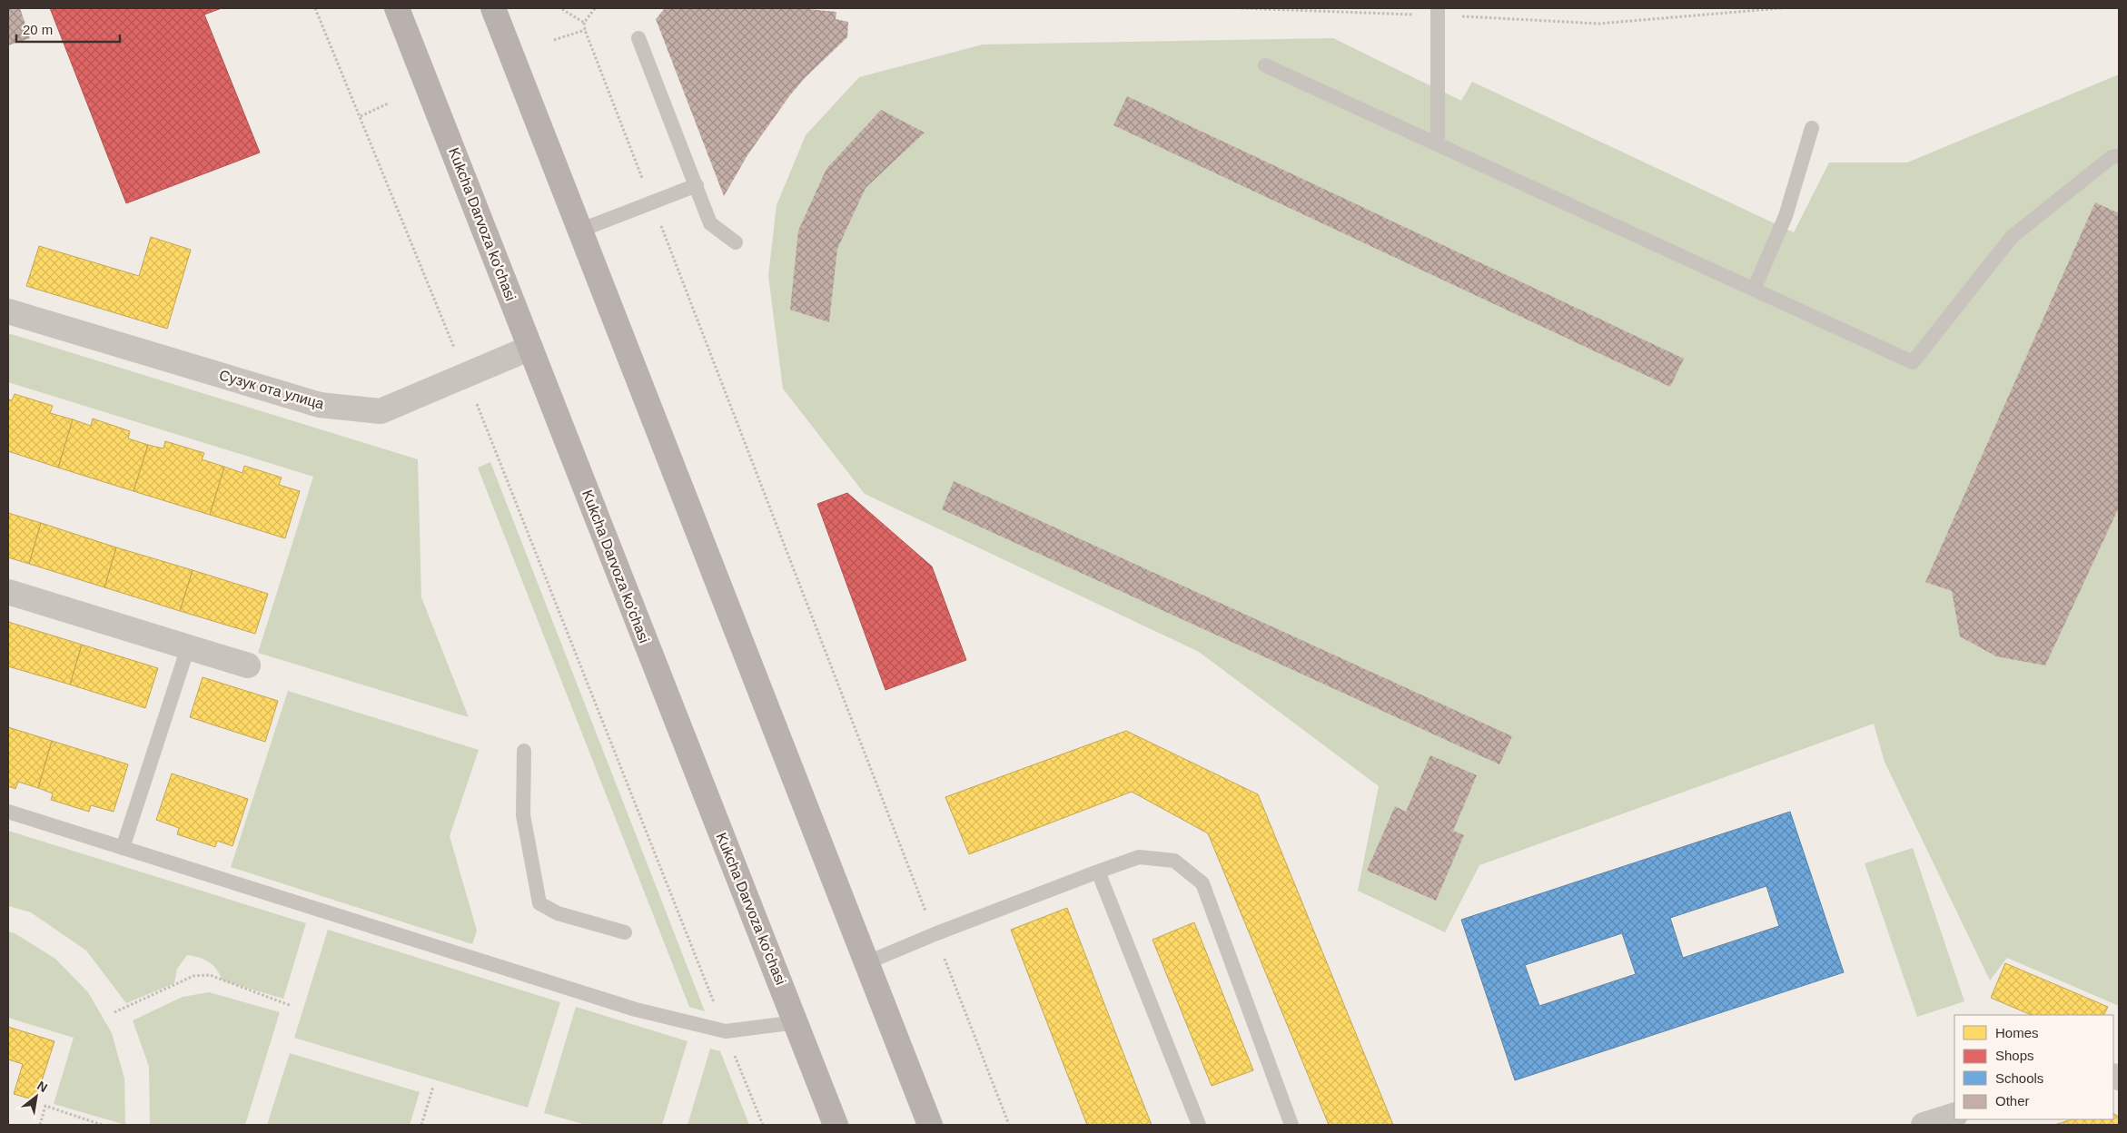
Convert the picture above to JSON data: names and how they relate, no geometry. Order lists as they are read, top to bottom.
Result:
{
  "streets": {
    "main road": ["Kukcha Darvoza ko'chasi"],
    "street": ["Сузук ота улица"]
  },
  "crossings": [
    ["Kukcha Darvoza ko'chasi", "Сузук ота улица"]
  ],
  "legend": [
    "Homes",
    "Shops",
    "Schools",
    "Other"
  ],
  "scale_bar": "20 m",
  "north": "top right"
}
